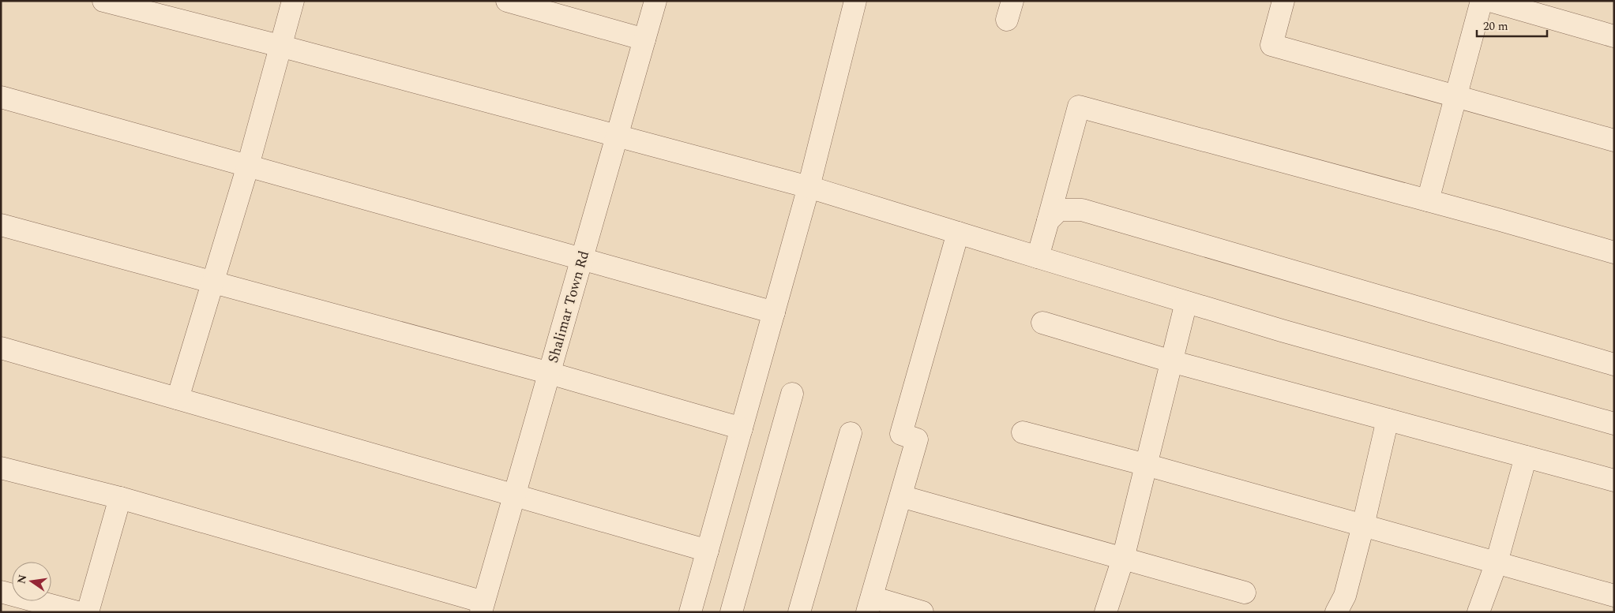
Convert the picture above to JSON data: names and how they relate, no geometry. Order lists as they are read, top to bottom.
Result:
{
  "streets": {
    "street": ["Shalimar Town Rd"]
  },
  "scale_bar": "20 m",
  "north": "left"
}
